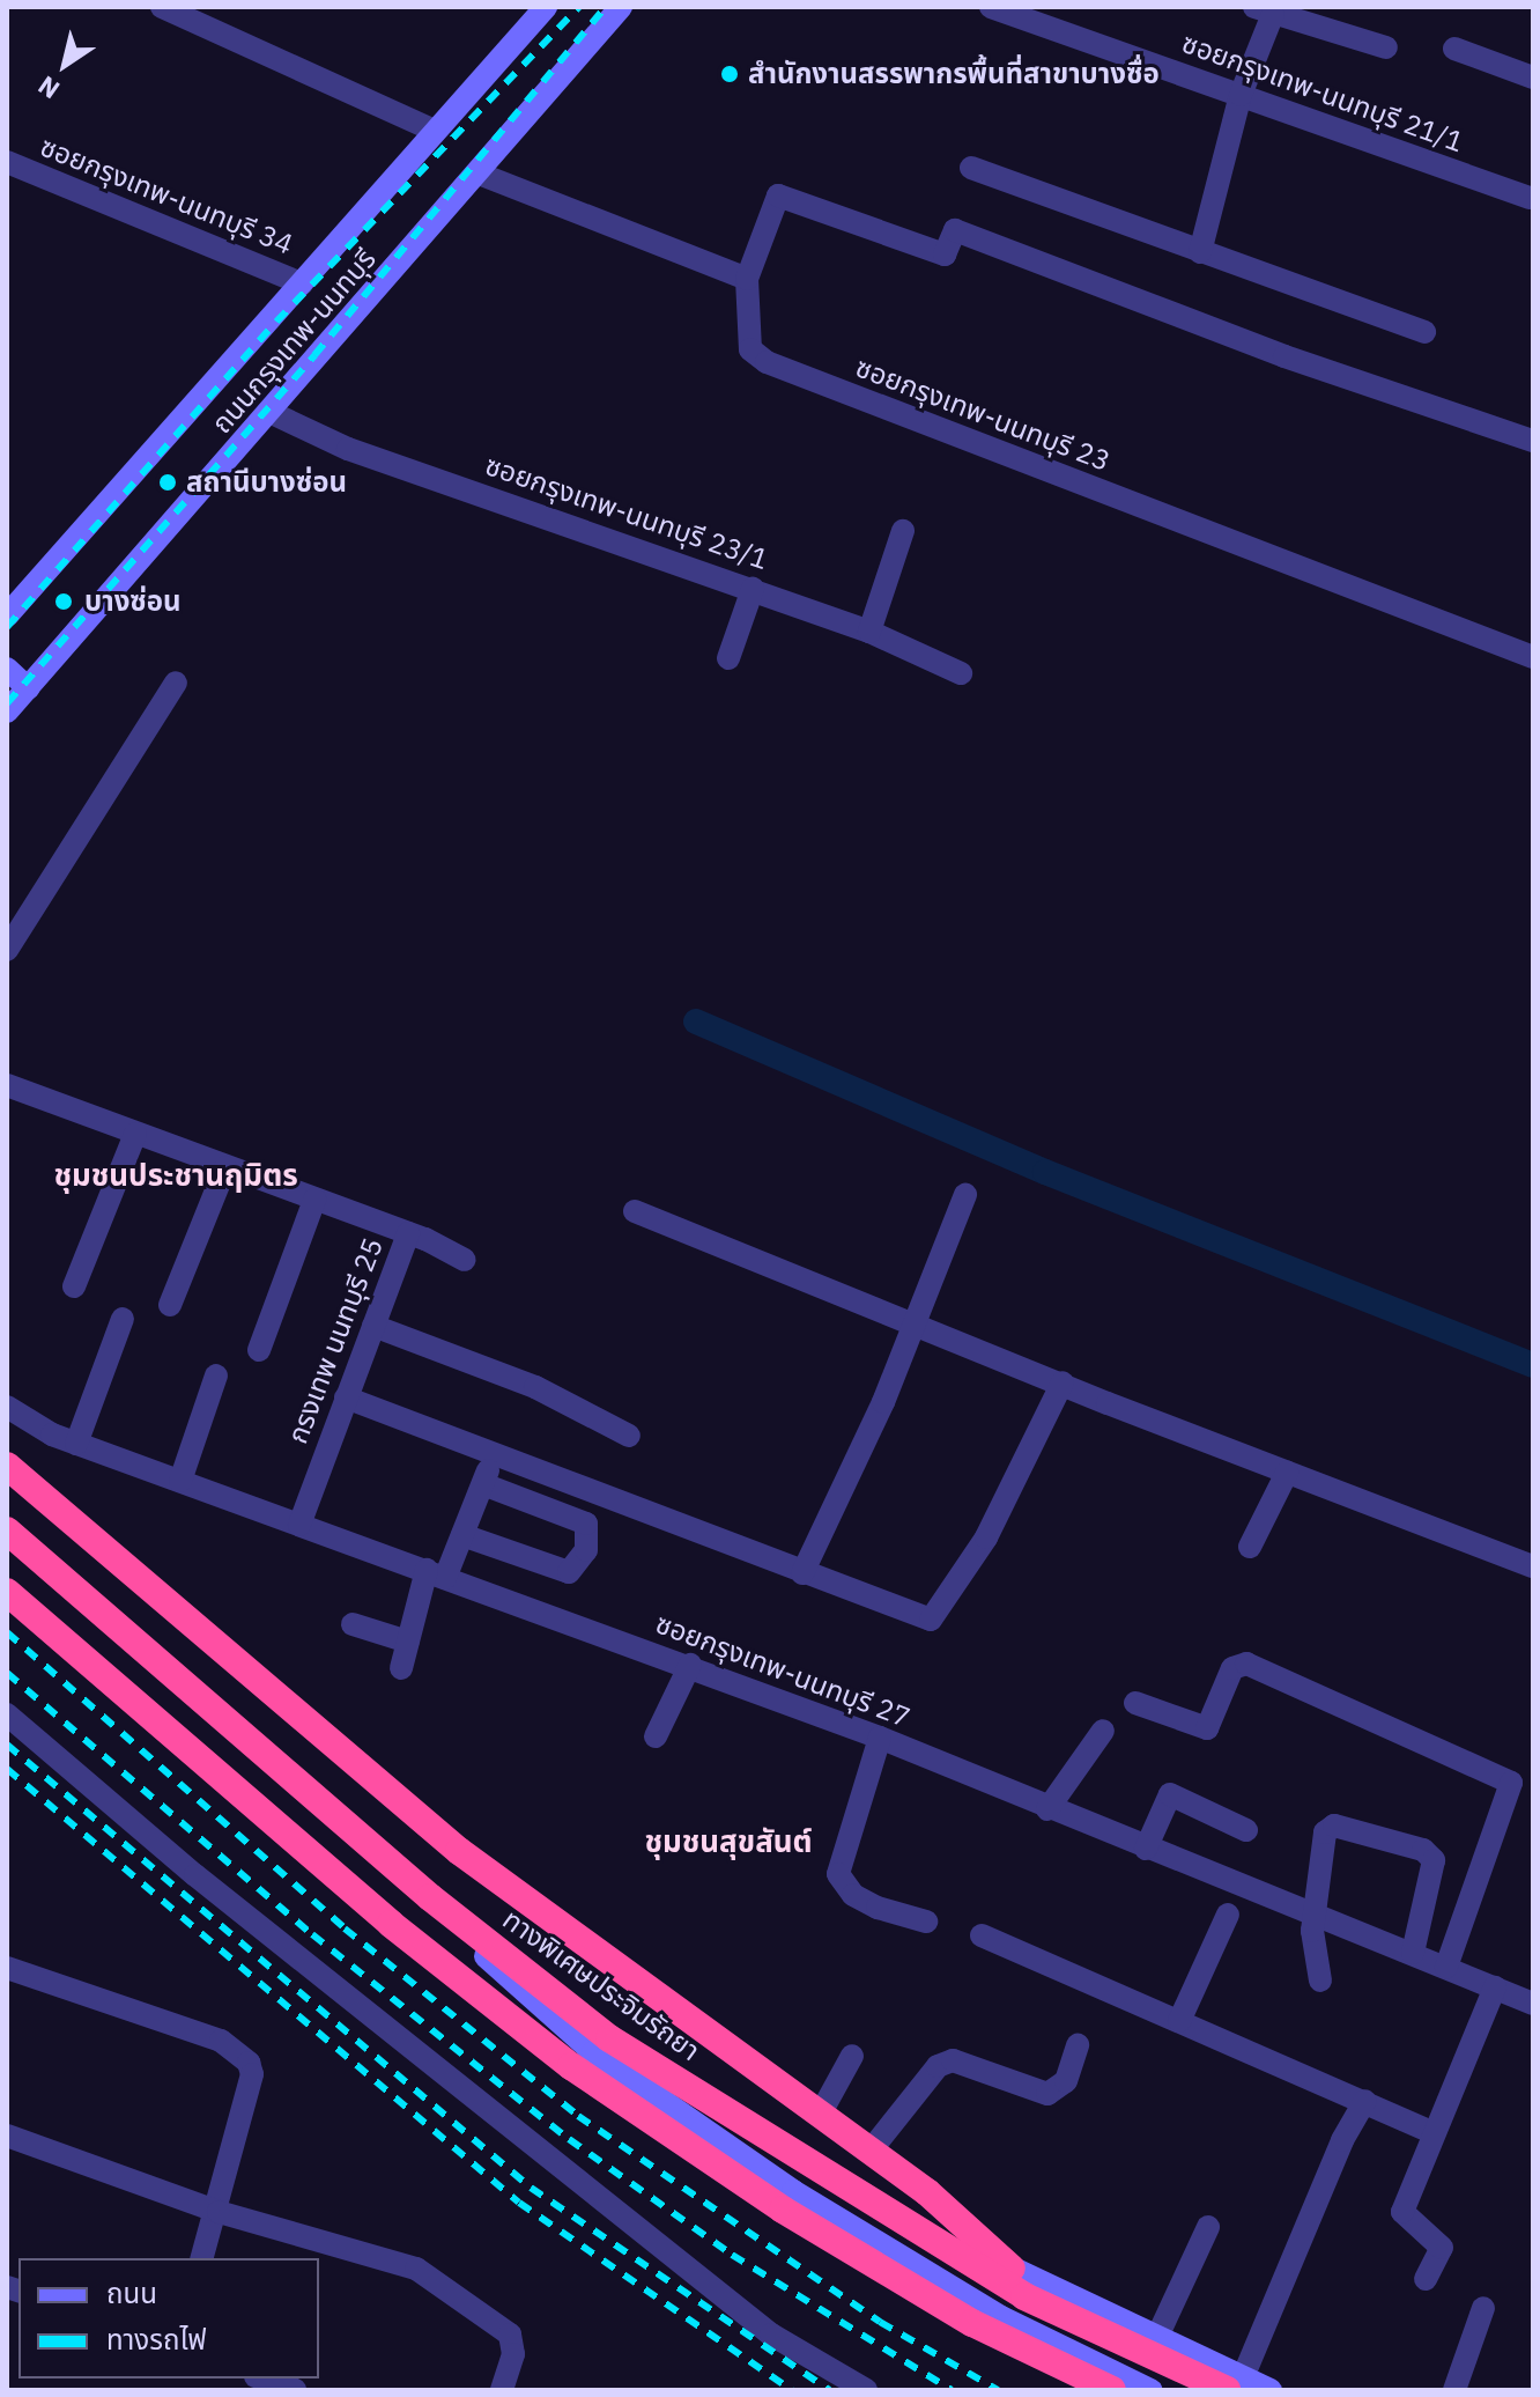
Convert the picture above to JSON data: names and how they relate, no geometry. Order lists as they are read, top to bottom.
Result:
{
  "streets": {
    "highway": ["ทางพิเศษประจิมรัถยา"],
    "main road": ["ถนนกรุงเทพ-นนทบุรี"],
    "street": [
      "ซอยกรุงเทพ-นนทบุรี 21/1",
      "ซอยกรุงเทพ-นนทบุรี 34",
      "ซอยกรุงเทพ-นนทบุรี 23",
      "ซอยกรุงเทพ-นนทบุรี 23/1",
      "กรงเทพ นนทบุรี 25",
      "ซอยกรุงเทพ-นนทบุรี 27"
    ]
  },
  "crossings": [
    ["ซอยกรุงเทพ-นนทบุรี 34", "ถนนกรุงเทพ-นนทบุรี"],
    ["ถนนกรุงเทพ-นนทบุรี", "ซอยกรุงเทพ-นนทบุรี 23/1"],
    ["กรงเทพ นนทบุรี 25", "ซอยกรุงเทพ-นนทบุรี 27"]
  ],
  "districts": ["ชุมชนประชานฤมิตร", "ชุมชนสุขสันต์"],
  "places": ["สำนักงานสรรพากรพื้นที่สาขาบางซื่อ", "สถานีบางซ่อน", "บางซ่อน"],
  "legend": ["ถนน", "ทางรถไฟ"],
  "north": "bottom left"
}
